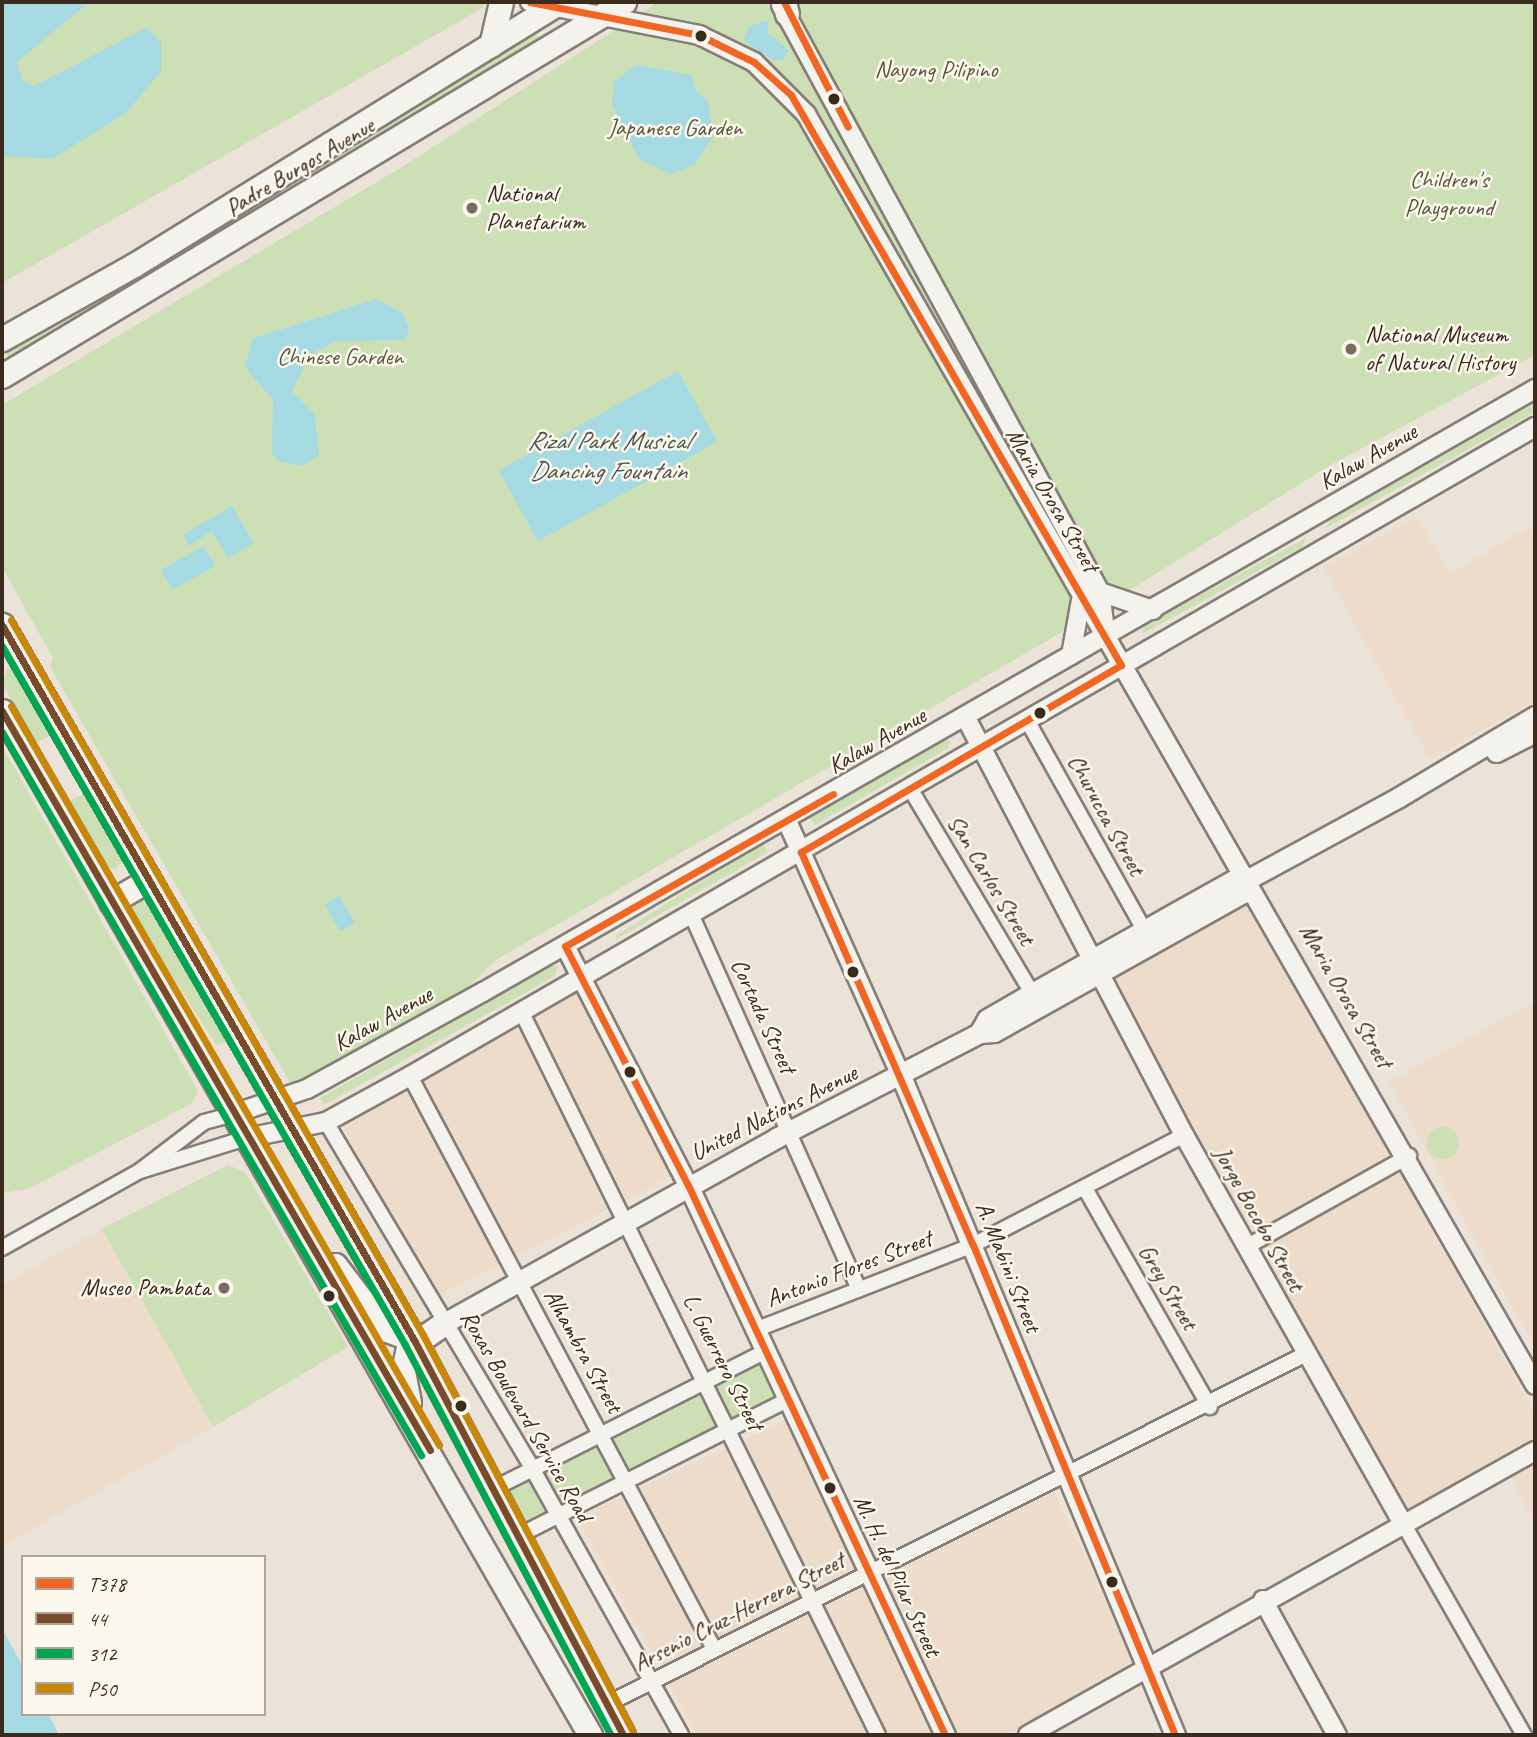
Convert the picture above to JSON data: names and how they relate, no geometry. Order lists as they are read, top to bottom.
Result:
{
  "streets": {
    "main road": [
      "Padre Burgos Avenue",
      "United Nations Avenue",
      "A. Mabini Street",
      "M. H. del Pilar Street"
    ],
    "street": [
      "Kalaw Avenue",
      "Maria Orosa Street",
      "Churucca Street",
      "San Carlos Street",
      "Cortada Street",
      "Jorge Bocobo Street",
      "Antonio Flores Street",
      "Grey Street",
      "Alhambra Street",
      "L. Guerrero Street",
      "Roxas Boulevard Service Road",
      "Arsenio Cruz-Herrera Street"
    ]
  },
  "crossings": [
    ["Padre Burgos Avenue", "Maria Orosa Street"],
    ["Kalaw Avenue", "Maria Orosa Street"],
    ["Kalaw Avenue", "Jorge Bocobo Street"],
    ["Kalaw Avenue", "A. Mabini Street"],
    ["Kalaw Avenue", "M. H. del Pilar Street"],
    ["Maria Orosa Street", "United Nations Avenue"],
    ["Churucca Street", "United Nations Avenue"],
    ["San Carlos Street", "United Nations Avenue"],
    ["Cortada Street", "United Nations Avenue"],
    ["Cortada Street", "Antonio Flores Street"],
    ["United Nations Avenue", "Jorge Bocobo Street"],
    ["United Nations Avenue", "A. Mabini Street"],
    ["United Nations Avenue", "Alhambra Street"],
    ["United Nations Avenue", "L. Guerrero Street"],
    ["United Nations Avenue", "Roxas Boulevard Service Road"],
    ["United Nations Avenue", "M. H. del Pilar Street"],
    ["Jorge Bocobo Street", "Antonio Flores Street"],
    ["Jorge Bocobo Street", "Arsenio Cruz-Herrera Street"],
    ["A. Mabini Street", "Antonio Flores Street"],
    ["A. Mabini Street", "Arsenio Cruz-Herrera Street"],
    ["Antonio Flores Street", "Grey Street"],
    ["Antonio Flores Street", "M. H. del Pilar Street"],
    ["Grey Street", "Arsenio Cruz-Herrera Street"],
    ["Alhambra Street", "Arsenio Cruz-Herrera Street"],
    ["L. Guerrero Street", "Arsenio Cruz-Herrera Street"],
    ["Roxas Boulevard Service Road", "Arsenio Cruz-Herrera Street"],
    ["M. H. del Pilar Street", "Arsenio Cruz-Herrera Street"]
  ],
  "water": ["Rizal Park Musical Dancing Fountain"],
  "parks": [
    "Nayong Pilipino",
    "Japanese Garden",
    "Children's Playground",
    "Chinese Garden"
  ],
  "places": ["National Planetarium", "National Museum of Natural History", "Museo Pambata"],
  "lines": [
    "transit line T378",
    "transit line P50",
    "transit line 44",
    "transit line 312"
  ],
  "legend": [
    "T378",
    "44",
    "312",
    "P50"
  ]
}
